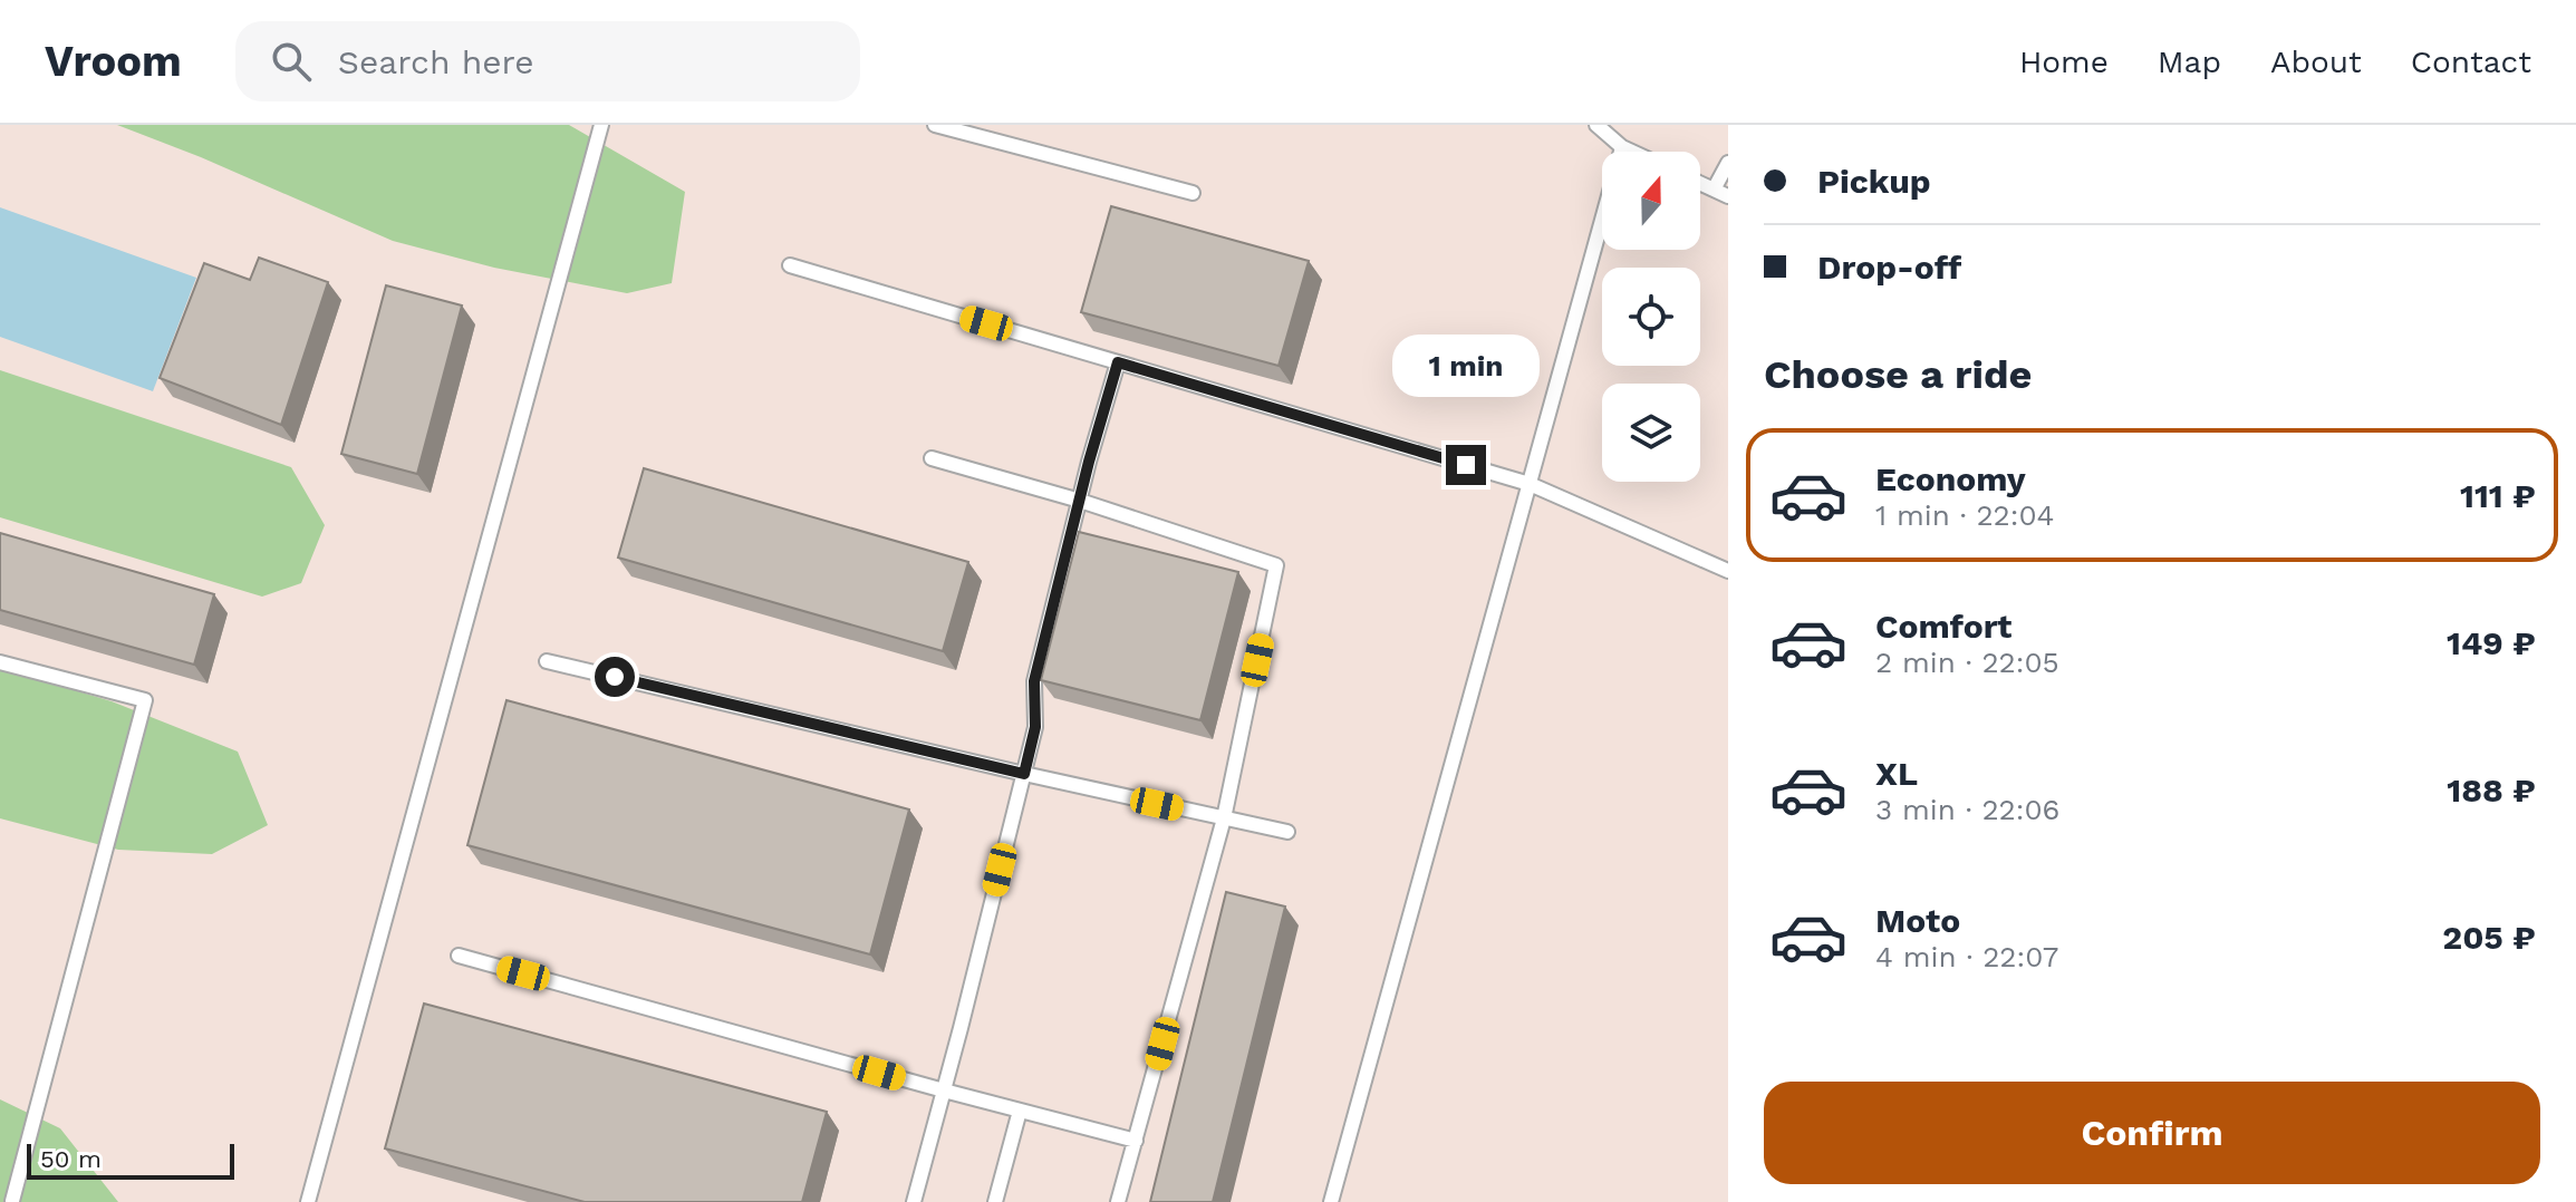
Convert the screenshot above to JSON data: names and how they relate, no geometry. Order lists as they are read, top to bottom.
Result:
{
  "scale_bar": "50 m",
  "north": "top",
  "page": {
    "header": "Vroom",
    "search": "Search here",
    "nav": [
      "Home",
      "Map",
      "About",
      "Contact"
    ],
    "banner": ["Pickup", "Drop-off"],
    "heading": "Choose a ride",
    "bubble": "1 min",
    "list": [
      {
        "name": "Economy",
        "note": "1 min · 22:04",
        "value": "111 ₽"
      },
      {
        "name": "Comfort",
        "note": "2 min · 22:05",
        "value": "149 ₽"
      },
      {
        "name": "XL",
        "note": "3 min · 22:06",
        "value": "188 ₽"
      },
      {
        "name": "Moto",
        "note": "4 min · 22:07",
        "value": "205 ₽"
      }
    ],
    "buttons": "Confirm",
    "scale": "50 m"
  }
}
